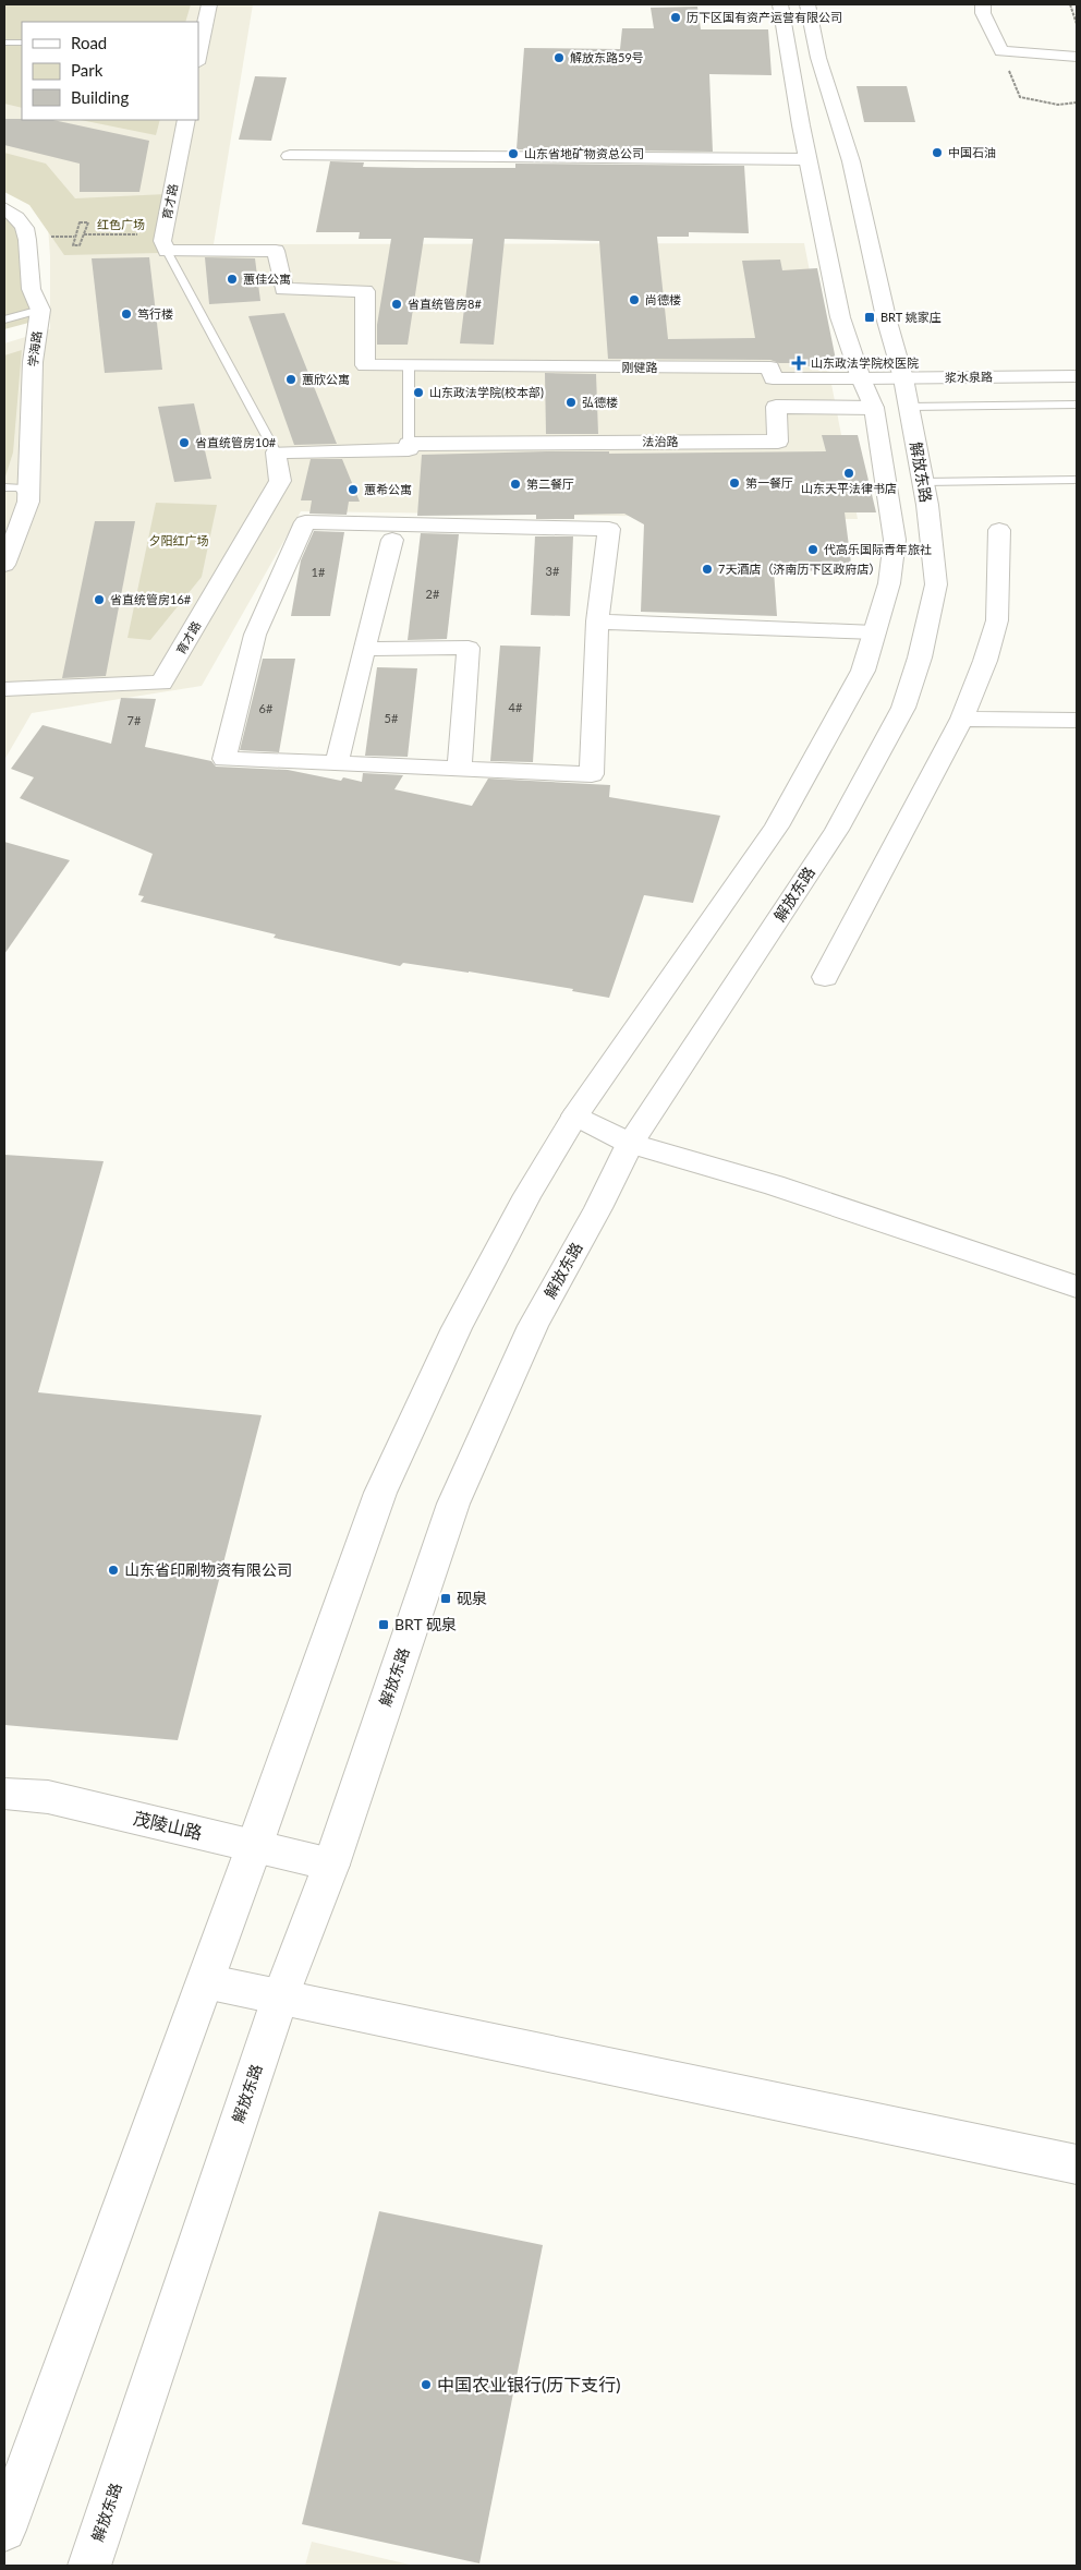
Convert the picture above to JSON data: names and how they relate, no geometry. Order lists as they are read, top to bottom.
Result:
{
  "streets": {
    "street": [
      "育才路",
      "学海路",
      "刚健路",
      "浆水泉路",
      "法治路",
      "解放东路",
      "茂陵山路"
    ]
  },
  "crossings": [
    ["刚健路", "浆水泉路"],
    ["浆水泉路", "解放东路"],
    ["解放东路", "茂陵山路"]
  ],
  "parks": ["红色广场", "夕阳红广场"],
  "places": {
    "other": [
      "历下区国有资产运营有限公司",
      "解放东路59号",
      "中国石油",
      "山东省地矿物资总公司",
      "蕙佳公寓",
      "尚德楼",
      "省直统管房8#",
      "笃行楼",
      "蕙欣公寓",
      "山东政法学院(校本部)",
      "弘德楼",
      "省直统管房10#",
      "山东天平法律书店",
      "第一餐厅",
      "第二餐厅",
      "蕙希公寓",
      "代高乐国际青年旅社",
      "7天酒店（济南历下区政府店）",
      "省直统管房16#",
      "山东省印刷物资有限公司",
      "中国农业银行(历下支行)"
    ],
    "transit": ["BRT 姚家庄", "砚泉", "BRT 砚泉"],
    "health": ["山东政法学院校医院"]
  },
  "house_numbers": [
    "3#",
    "1#",
    "2#",
    "4#",
    "6#",
    "5#",
    "7#"
  ],
  "legend": ["Road", "Park", "Building"]
}
